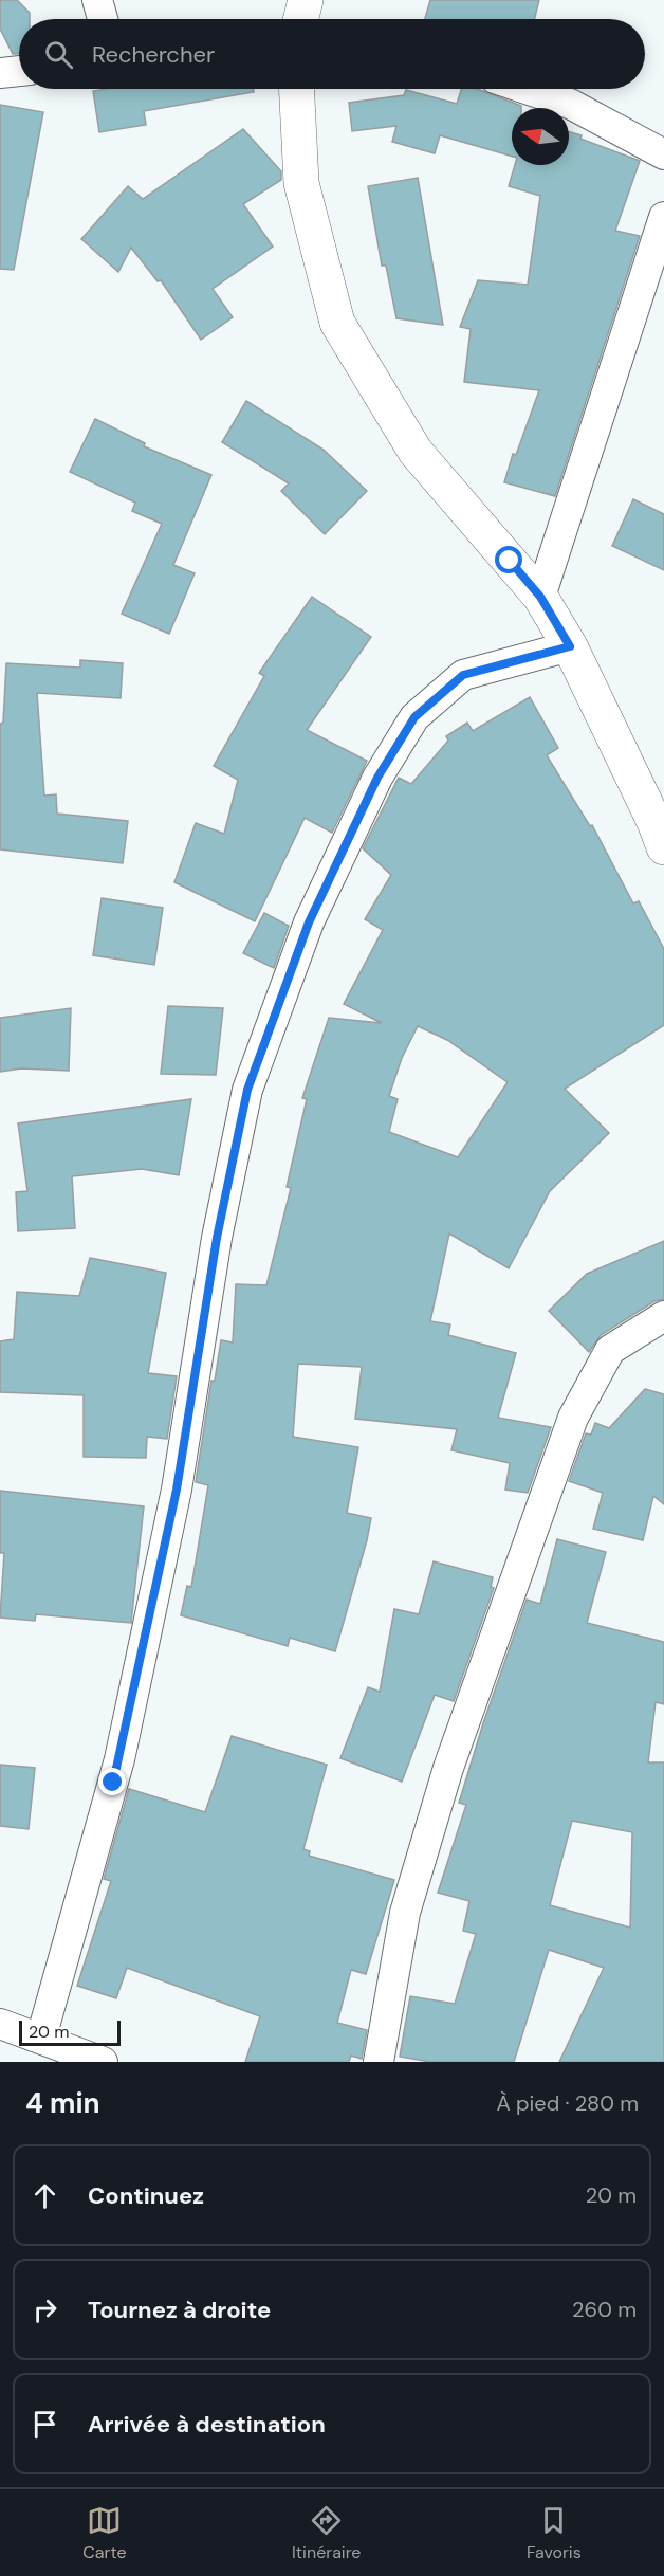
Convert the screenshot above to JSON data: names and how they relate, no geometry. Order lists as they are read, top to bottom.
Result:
{
  "scale_bar": "20 m",
  "north": "left",
  "page": {
    "search": "Rechercher",
    "scale": "20 m",
    "heading": ["4 min", "À pied · 280 m"],
    "list": [
      ["Continuez", "20 m"],
      ["Tournez à droite", "260 m"],
      "Arrivée à destination"
    ],
    "nav": ["Carte", "Itinéraire", "Favoris"]
  }
}
